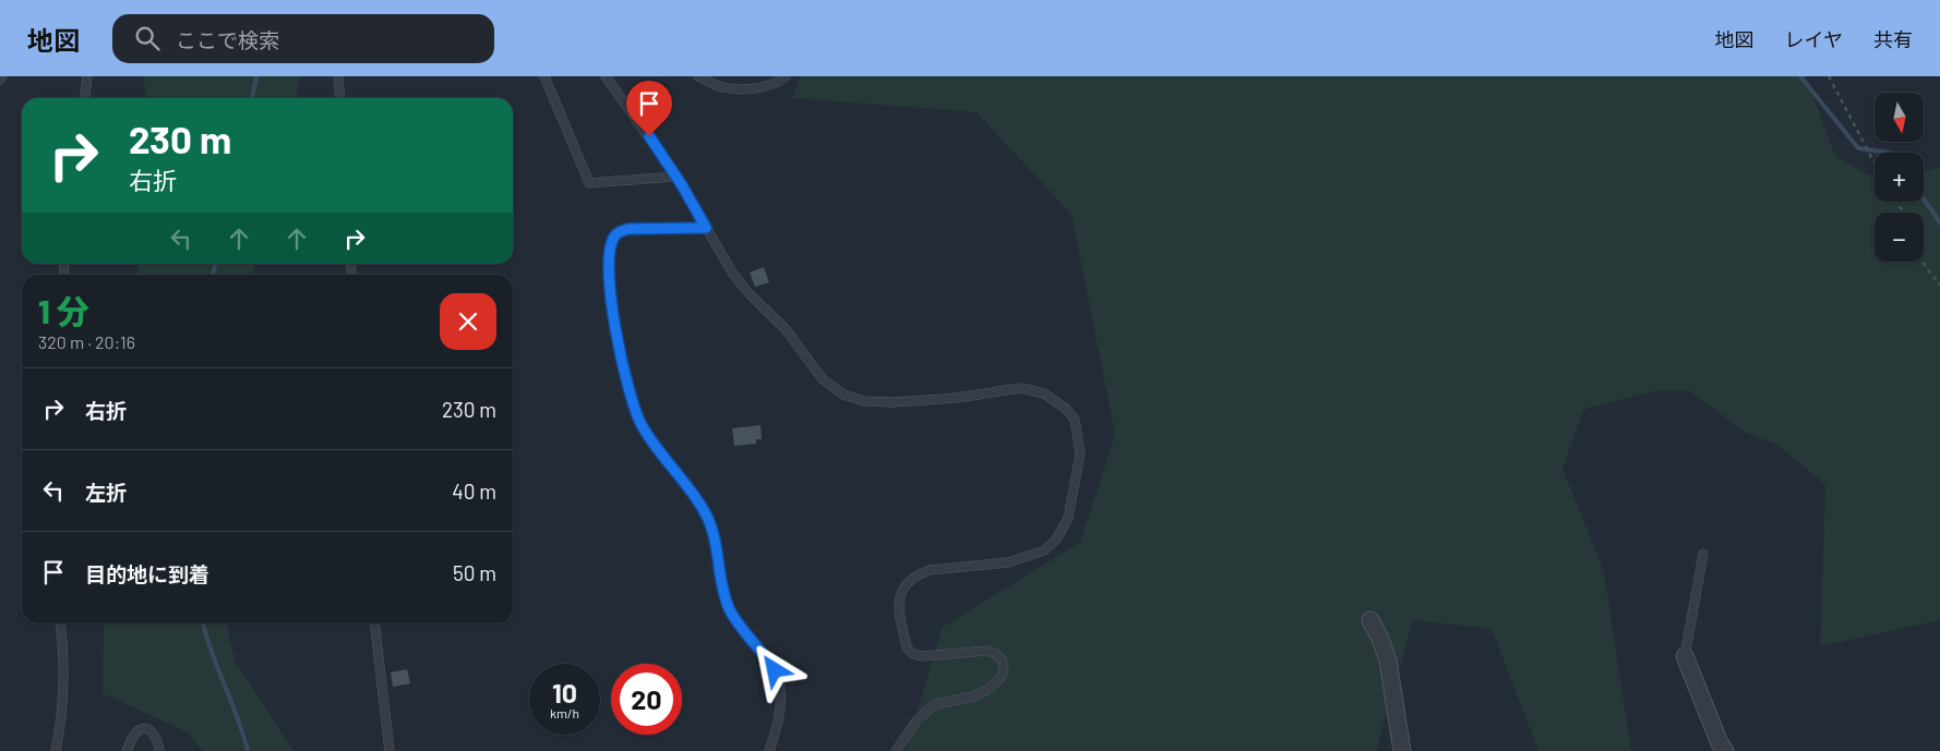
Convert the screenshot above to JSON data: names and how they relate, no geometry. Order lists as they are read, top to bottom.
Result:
{
  "north": "bottom",
  "page": {
    "header": "地図",
    "search": "ここで検索",
    "nav": ["地図", "レイヤ", "共有"],
    "map_buttons": ["+", "−"],
    "turn": ["230 m", "右折"],
    "heading": ["1 分", "320 m · 20:16"],
    "list": [
      {
        "name": "右折",
        "value": "230 m"
      },
      {
        "name": "左折",
        "value": "40 m"
      },
      {
        "name": "目的地に到着",
        "value": "50 m"
      }
    ],
    "speed": "10 km/h",
    "limit": "20"
  }
}
